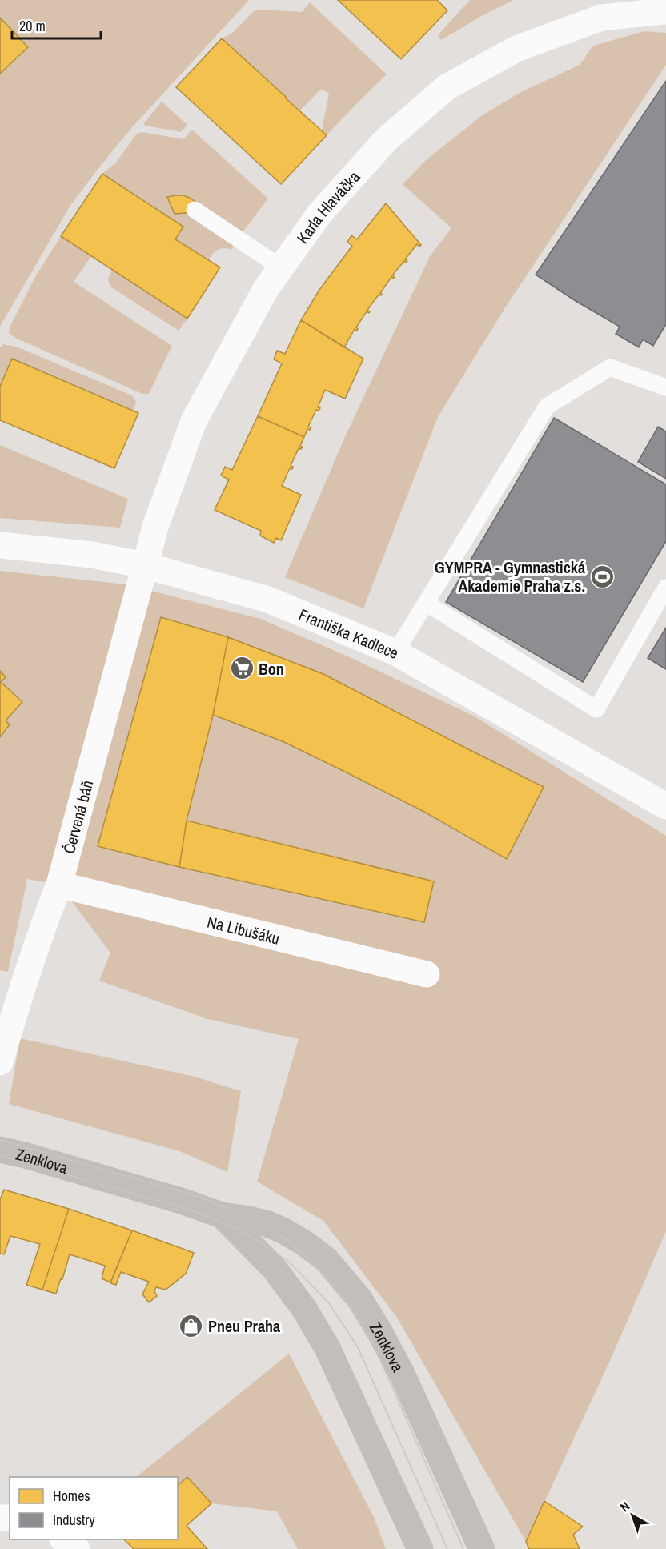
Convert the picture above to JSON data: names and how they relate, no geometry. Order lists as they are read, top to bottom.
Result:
{
  "streets": {
    "main road": ["Zenklova"],
    "street": [
      "Karla Hlaváčka",
      "Františka Kadlece",
      "Červená báň",
      "Na Libušáku"
    ]
  },
  "crossings": [
    ["Karla Hlaváčka", "Františka Kadlece"],
    ["Karla Hlaváčka", "Červená báň"],
    ["Františka Kadlece", "Červená báň"],
    ["Červená báň", "Na Libušáku"]
  ],
  "places": {
    "sports": ["GYMPRA - Gymnastická Akademie Praha z.s."],
    "supermarket": ["Bon"],
    "shop": ["Pneu Praha"]
  },
  "legend": ["Homes", "Industry"],
  "scale_bar": "20 m",
  "north": "top left"
}
